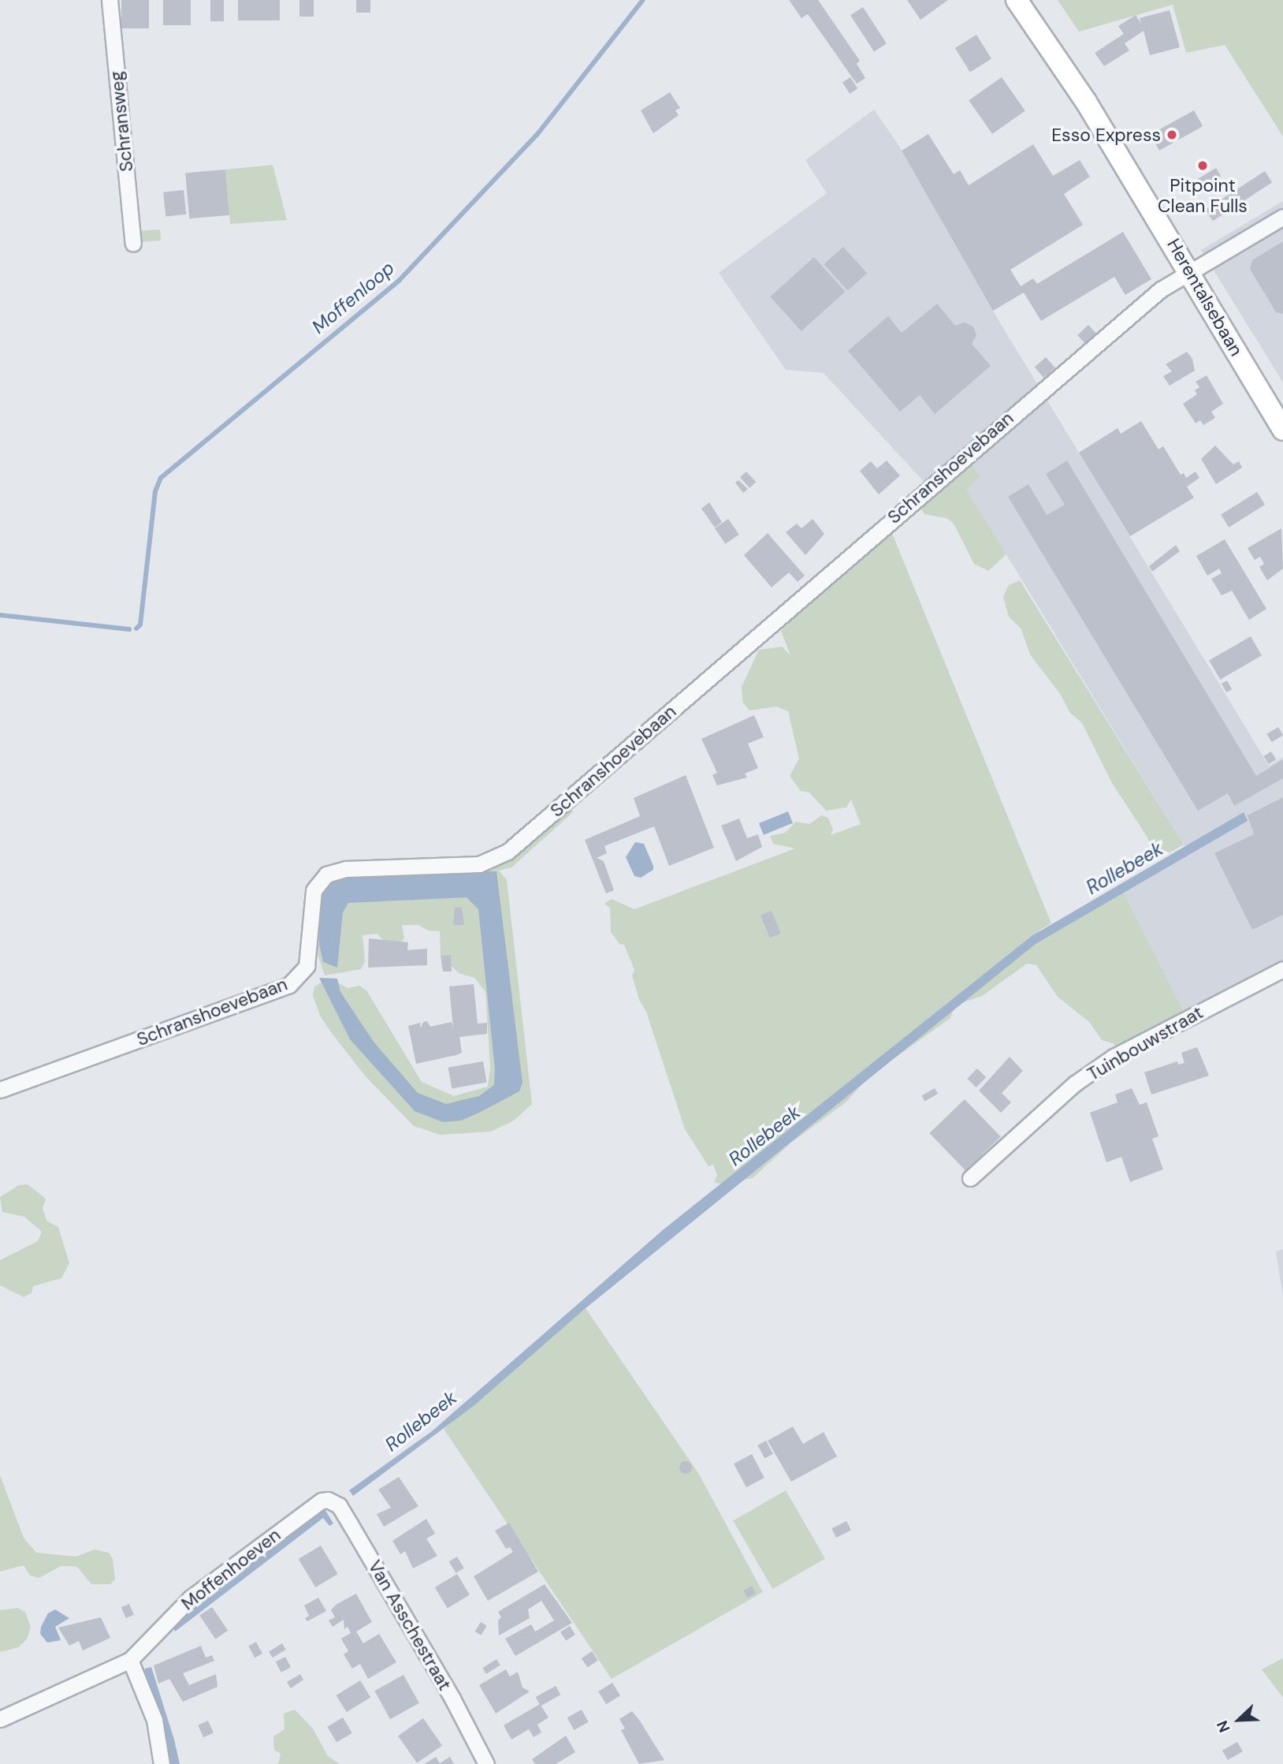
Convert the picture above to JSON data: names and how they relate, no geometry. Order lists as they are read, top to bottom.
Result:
{
  "streets": {
    "main road": ["Herentalsebaan"],
    "street": [
      "Schransweg",
      "Schranshoevebaan",
      "Tuinbouwstraat",
      "Moffenhoeven",
      "Van Asschestraat"
    ]
  },
  "crossings": [
    ["Herentalsebaan", "Schranshoevebaan"],
    ["Moffenhoeven", "Van Asschestraat"]
  ],
  "water": ["Moffenloop", "Rollebeek"],
  "places": ["Esso Express", "Pitpoint Clean Fulls"],
  "north": "bottom left"
}
